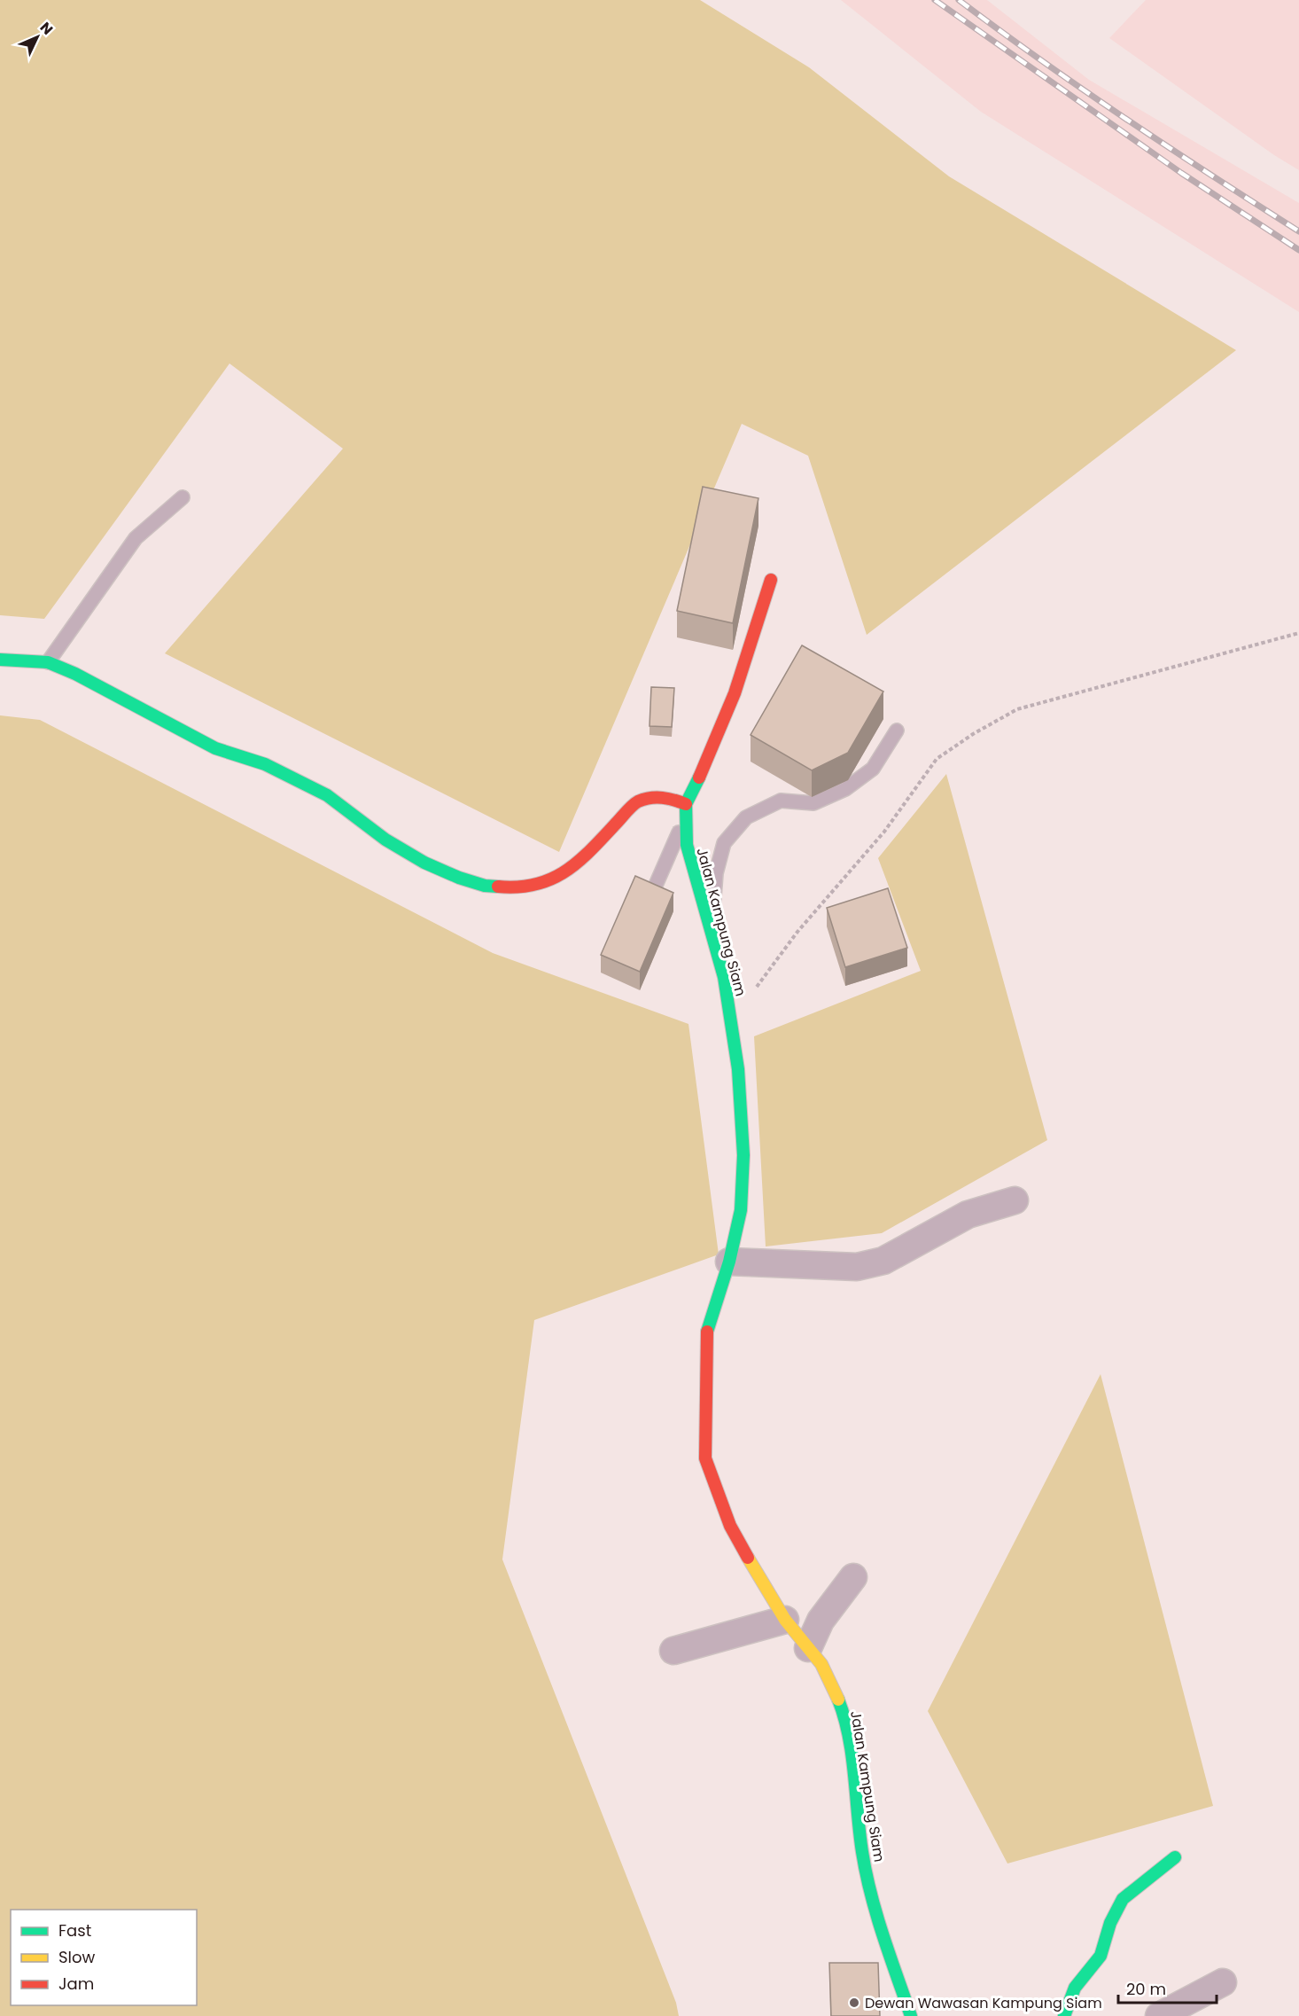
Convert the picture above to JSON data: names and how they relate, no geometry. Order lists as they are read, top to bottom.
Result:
{
  "streets": {
    "street": ["Jalan Kampung Siam"]
  },
  "places": ["Dewan Wawasan Kampung Siam"],
  "legend": ["Fast", "Slow", "Jam"],
  "scale_bar": "20 m",
  "north": "top right"
}
